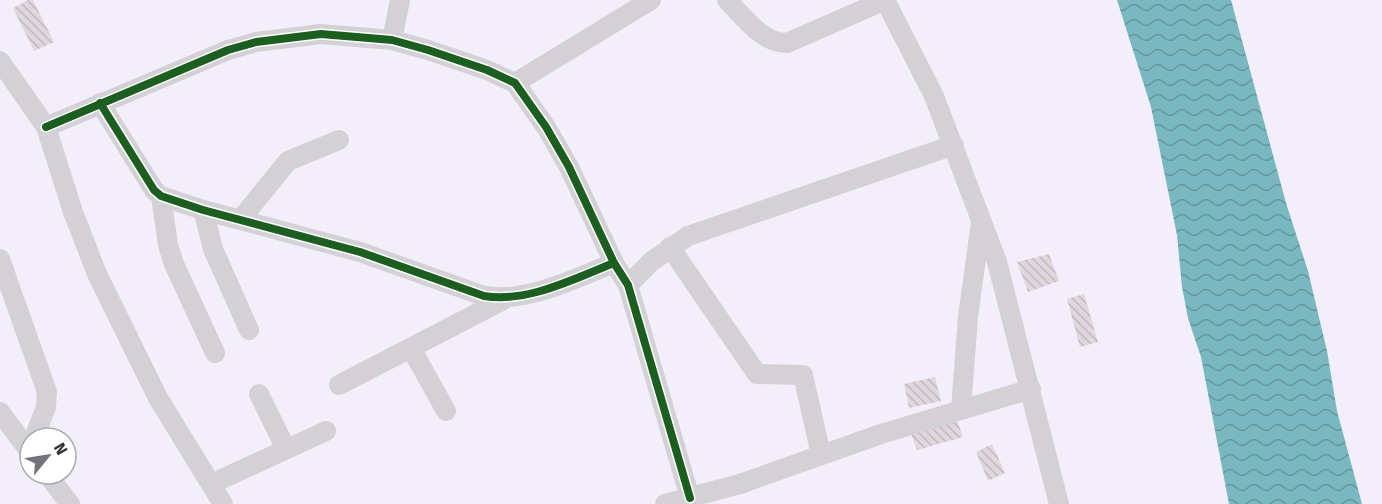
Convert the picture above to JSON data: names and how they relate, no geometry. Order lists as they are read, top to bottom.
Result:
{
  "north": "top right"
}
